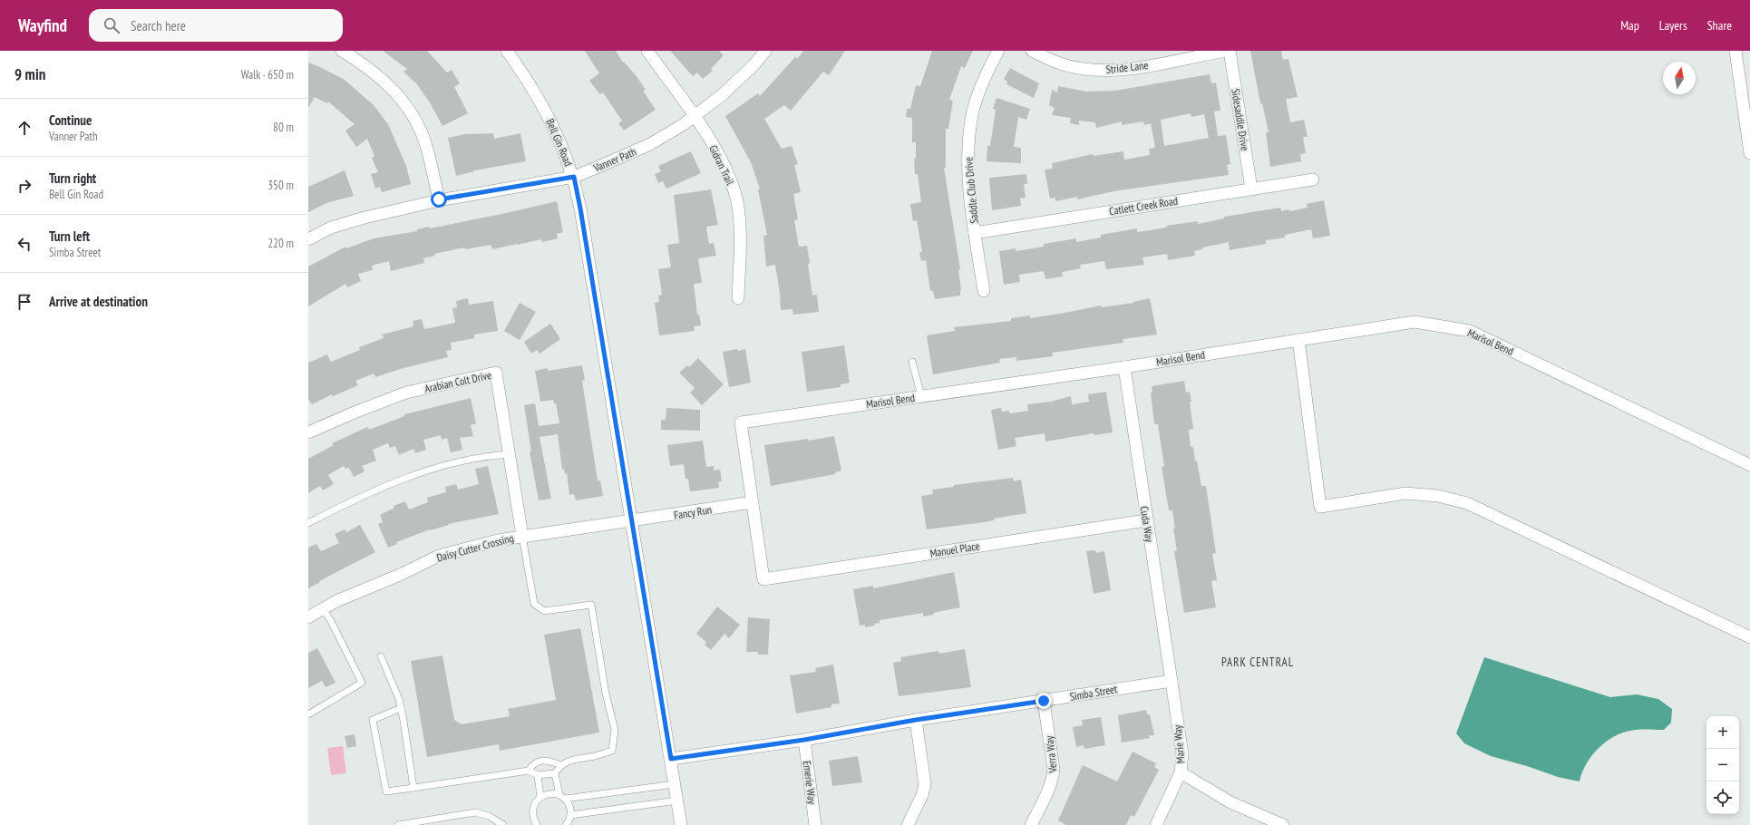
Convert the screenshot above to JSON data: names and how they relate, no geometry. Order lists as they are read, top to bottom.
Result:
{
  "streets": {
    "street": [
      "Stride Lane",
      "Sidesaddle Drive",
      "Bell Gin Road",
      "Vanner Path",
      "Gidran Trail",
      "Saddle Club Drive",
      "Catlett Creek Road",
      "Marisol Bend",
      "Arabian Colt Drive",
      "Fancy Run",
      "Cuda Way",
      "Daisy Cutter Crossing",
      "Manuel Place",
      "Simba Street",
      "Marie Way",
      "Verra Way",
      "Emerie Way"
    ]
  },
  "crossings": [
    ["Sidesaddle Drive", "Catlett Creek Road"],
    ["Bell Gin Road", "Vanner Path"],
    ["Bell Gin Road", "Fancy Run"],
    ["Bell Gin Road", "Daisy Cutter Crossing"],
    ["Bell Gin Road", "Simba Street"],
    ["Vanner Path", "Gidran Trail"],
    ["Saddle Club Drive", "Catlett Creek Road"],
    ["Marisol Bend", "Fancy Run"],
    ["Marisol Bend", "Cuda Way"],
    ["Marisol Bend", "Manuel Place"],
    ["Arabian Colt Drive", "Daisy Cutter Crossing"],
    ["Fancy Run", "Daisy Cutter Crossing"],
    ["Cuda Way", "Manuel Place"],
    ["Cuda Way", "Simba Street"],
    ["Cuda Way", "Marie Way"],
    ["Simba Street", "Marie Way"],
    ["Simba Street", "Verra Way"],
    ["Simba Street", "Emerie Way"]
  ],
  "districts": ["PARK CENTRAL"],
  "north": "top",
  "page": {
    "header": "Wayfind",
    "search": "Search here",
    "nav": ["Map", "Layers", "Share"],
    "heading": ["9 min", "Walk · 650 m"],
    "list": [
      ["Continue", "Vanner Path", "80 m"],
      ["Turn right", "Bell Gin Road", "350 m"],
      ["Turn left", "Simba Street", "220 m"],
      "Arrive at destination"
    ],
    "map_buttons": ["+", "−"]
  }
}
